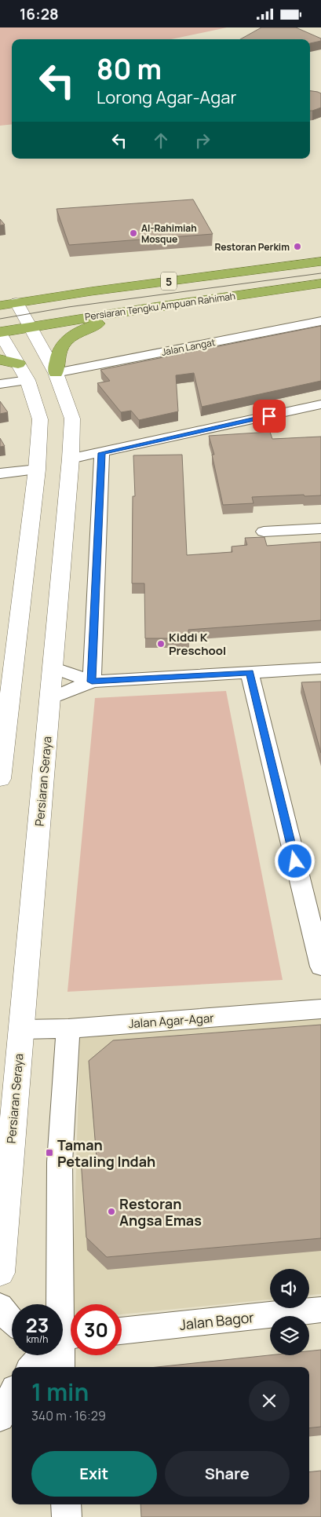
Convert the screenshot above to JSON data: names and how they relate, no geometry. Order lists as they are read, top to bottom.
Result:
{
  "streets": {
    "highway": ["5", "Persiaran Tengku Ampuan Rahimah"],
    "main road": ["Persiaran Seraya"],
    "street": ["Jalan Langat", "Jalan Agar-Agar", "Jalan Bagor"]
  },
  "crossings": [
    ["Persiaran Tengku Ampuan Rahimah", "Persiaran Seraya"],
    ["Jalan Langat", "Persiaran Seraya"],
    ["Persiaran Seraya", "Jalan Agar-Agar"]
  ],
  "places": {
    "other": [
      "Al-Rahimiah Mosque",
      "Restoran Perkim",
      "Kiddi K Preschool",
      "Restoran Angsa Emas"
    ],
    "transit": ["Taman Petaling Indah"]
  },
  "page": {
    "status": "16:28",
    "turn": ["80 m", "Lorong Agar-Agar"],
    "speed": "23 km/h",
    "limit": "30",
    "heading": ["1 min", "340 m · 16:29"],
    "buttons": ["Exit", "Share"]
  }
}
